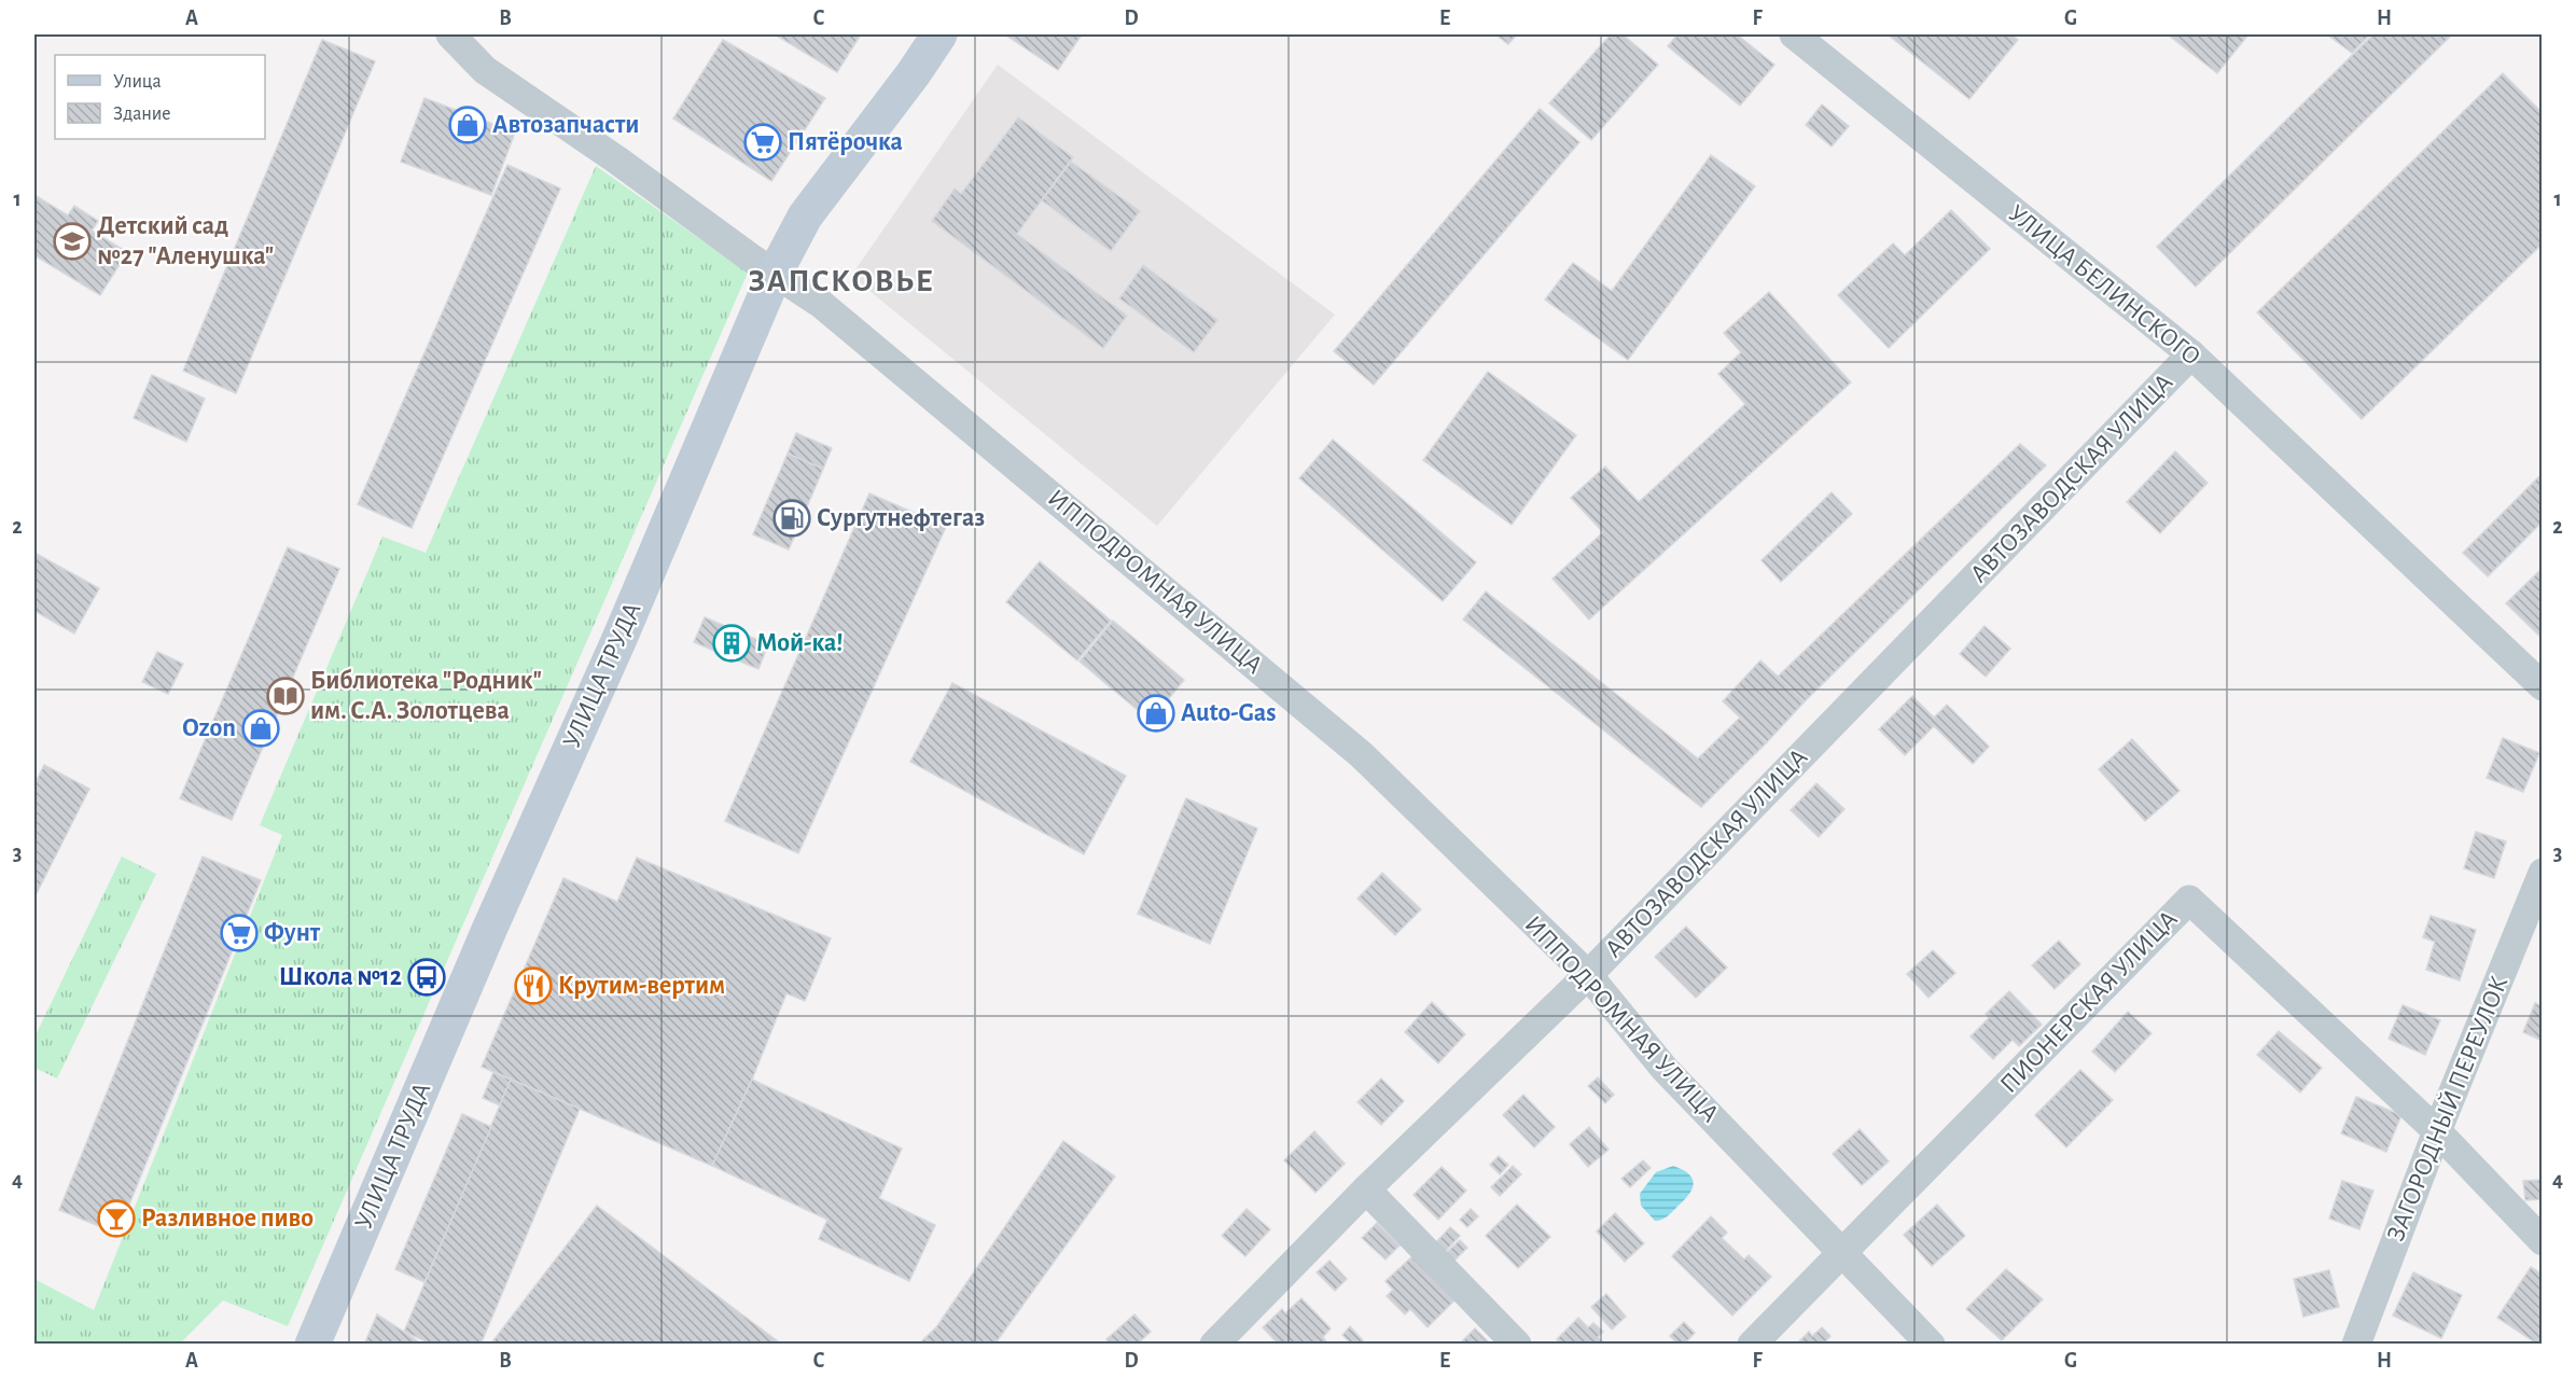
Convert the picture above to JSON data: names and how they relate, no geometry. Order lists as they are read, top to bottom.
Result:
{
  "streets": {
    "main road": ["УЛИЦА ТРУДА"],
    "street": [
      "УЛИЦА БЕЛИНСКОГО",
      "АВТОЗАВОДСКАЯ УЛИЦА",
      "ИППОДРОМНАЯ УЛИЦА",
      "ПИОНЕРСКАЯ УЛИЦА",
      "ЗАГОРОДНЫЙ ПЕРЕУЛОК"
    ]
  },
  "crossings": [
    ["УЛИЦА БЕЛИНСКОГО", "АВТОЗАВОДСКАЯ УЛИЦА"],
    ["АВТОЗАВОДСКАЯ УЛИЦА", "ИППОДРОМНАЯ УЛИЦА"],
    ["ИППОДРОМНАЯ УЛИЦА", "УЛИЦА ТРУДА"],
    ["ИППОДРОМНАЯ УЛИЦА", "ПИОНЕРСКАЯ УЛИЦА"],
    ["ПИОНЕРСКАЯ УЛИЦА", "ЗАГОРОДНЫЙ ПЕРЕУЛОК"]
  ],
  "districts": ["ЗАПСКОВЬЕ"],
  "places": {
    "shop": ["Автозапчасти", "Auto-Gas", "Ozon"],
    "supermarket": ["Пятёрочка", "Фунт"],
    "school or university": ["Детский сад №27 \"Аленушка\""],
    "fuel station": ["Сургутнефтегаз"],
    "building": ["Мой-ка!"],
    "library": ["Библиотека \"Родник\" им. С.А. Золотцева"],
    "bus stop": ["Школа №12"],
    "restaurant": ["Крутим-вертим"],
    "bar": ["Разливное пиво"]
  },
  "legend": ["Улица", "Здание"],
  "grid": {
    "columns": [
      "A",
      "B",
      "C",
      "D",
      "E",
      "F",
      "G",
      "H"
    ],
    "rows": [
      "1",
      "2",
      "3",
      "4"
    ]
  }
}
